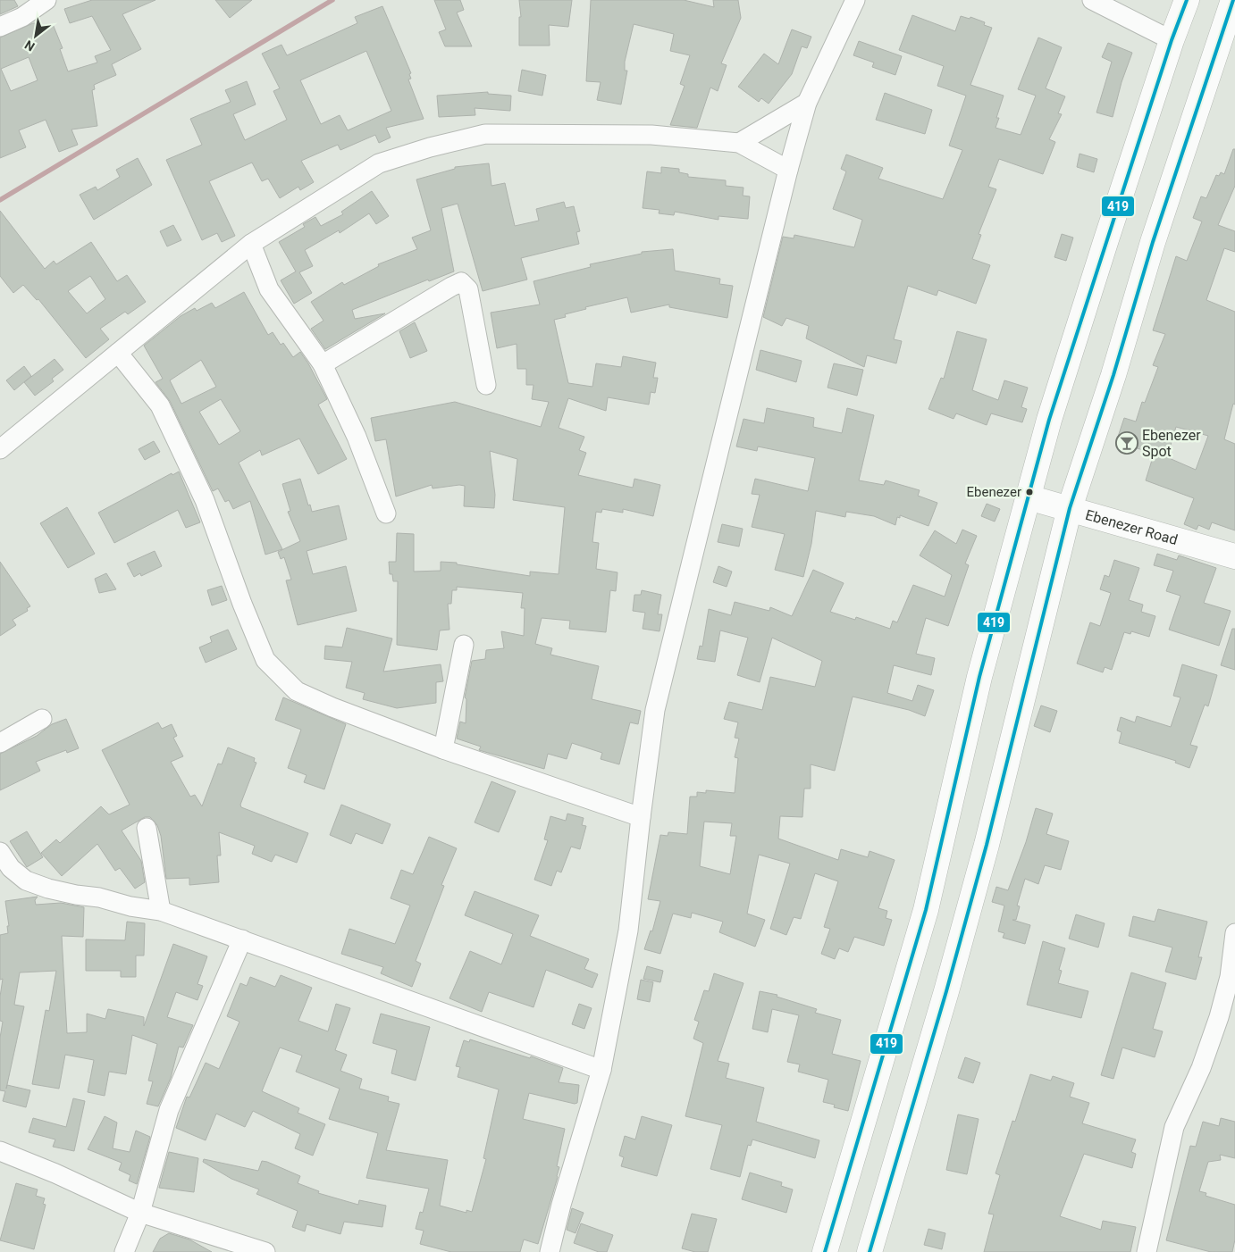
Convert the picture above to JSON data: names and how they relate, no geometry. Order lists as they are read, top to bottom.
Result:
{
  "streets": {
    "main road": ["Ebenezer Road"]
  },
  "places": {
    "bar": ["Ebenezer Spot"],
    "other": ["Ebenezer"]
  },
  "lines": ["transit line 419"],
  "north": "bottom left"
}
